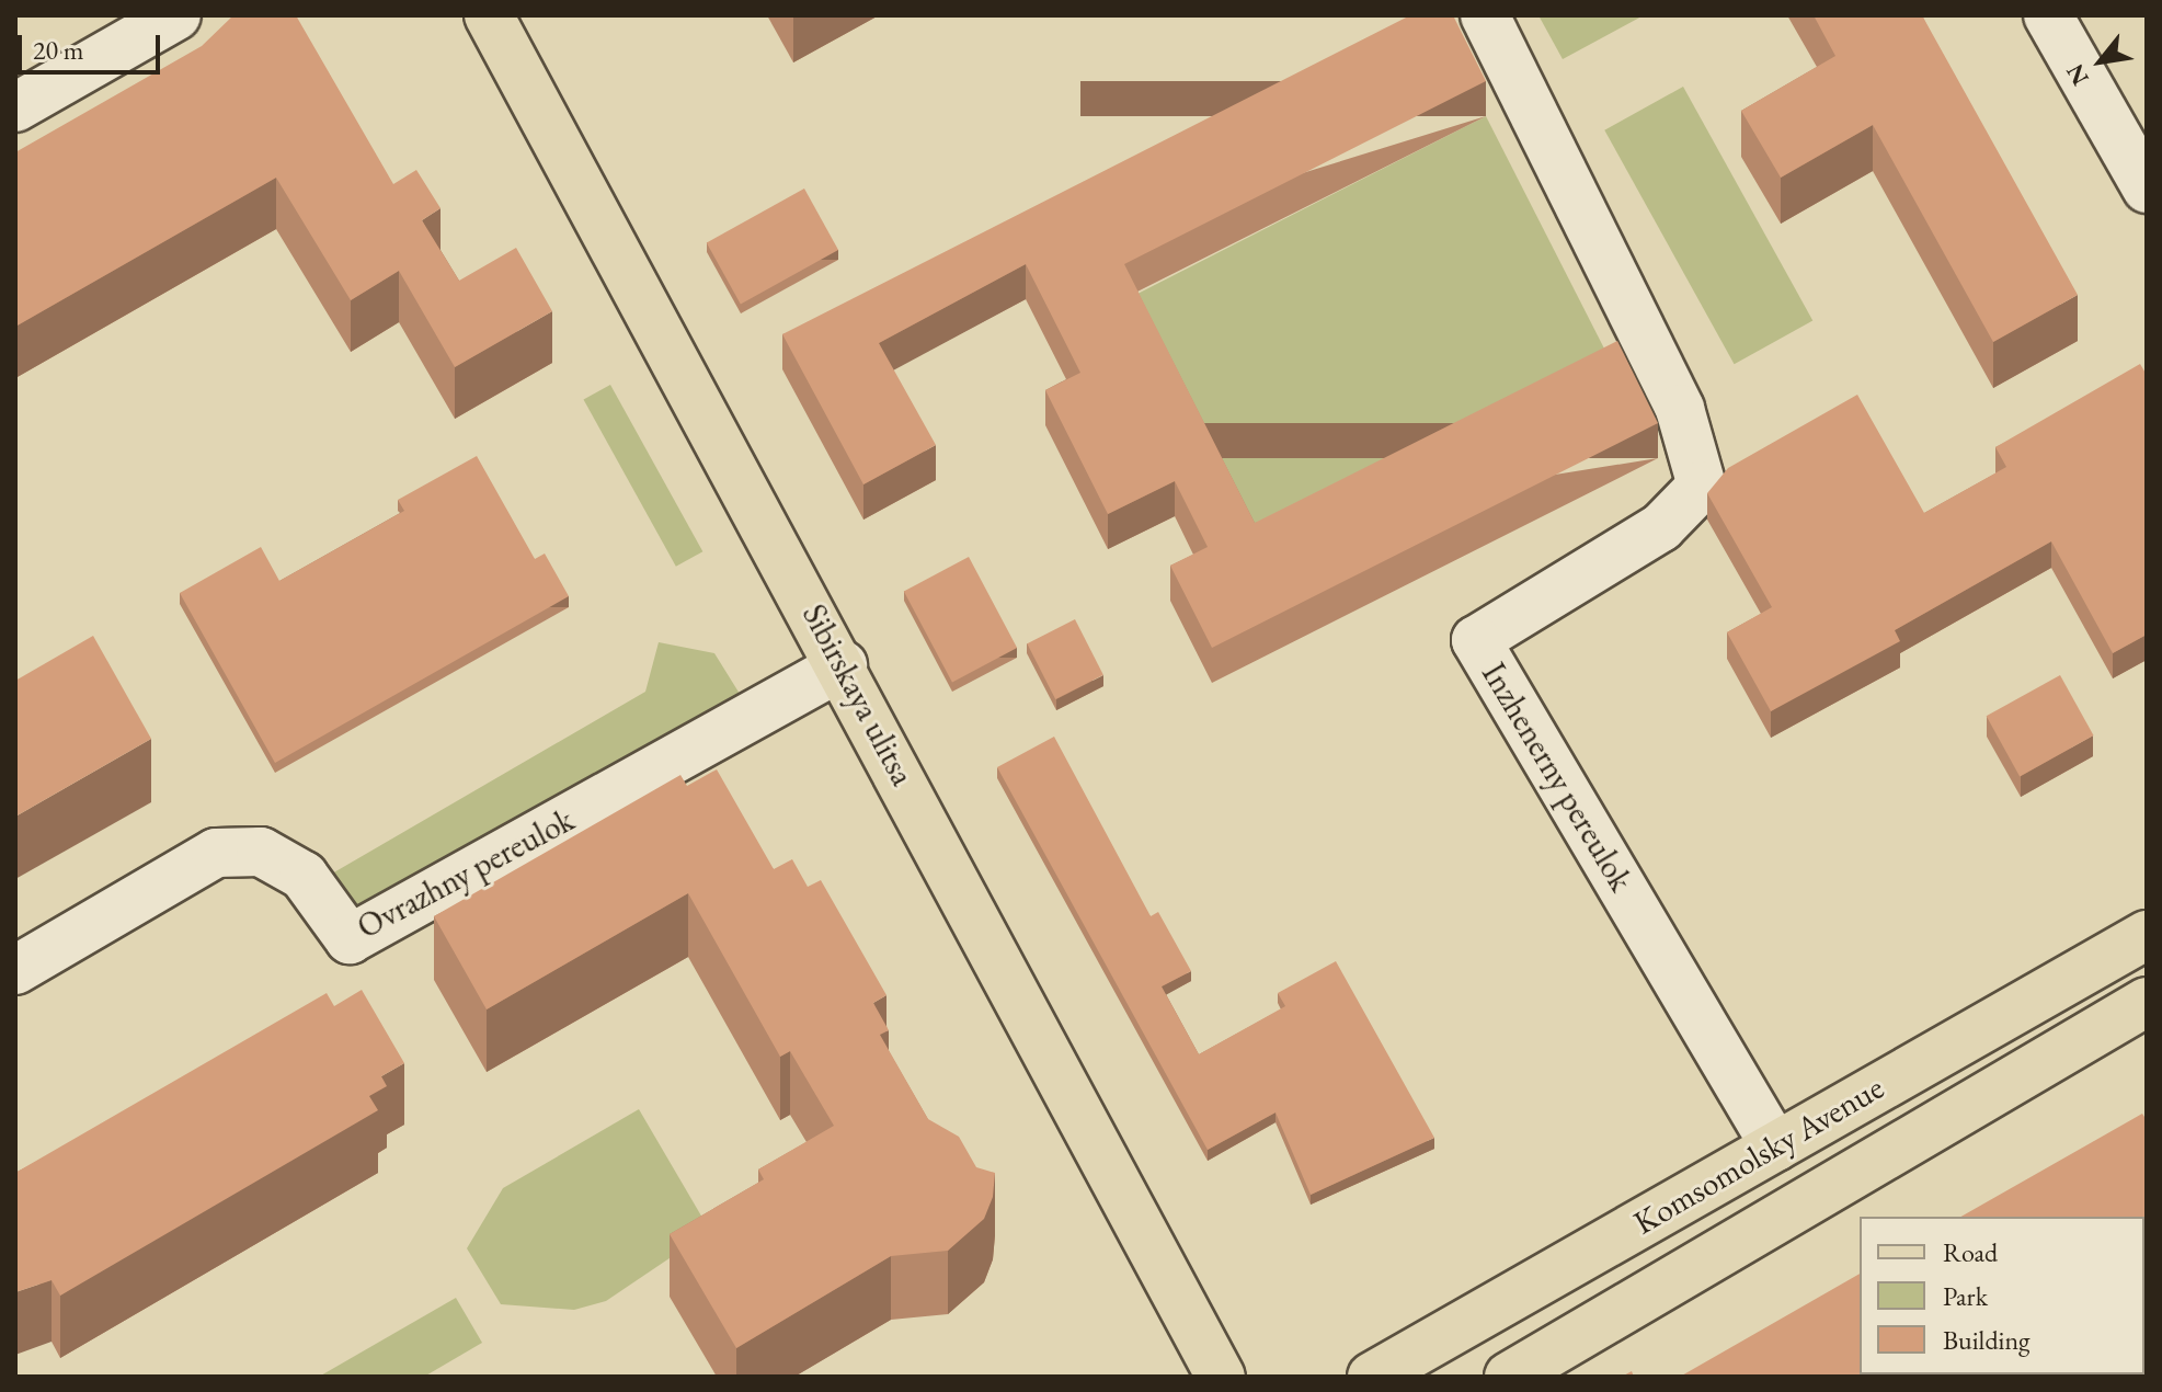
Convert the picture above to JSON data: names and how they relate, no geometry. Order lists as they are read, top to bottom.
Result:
{
  "streets": {
    "main road": ["Sibirskaya ulitsa", "Komsomolsky Avenue"],
    "street": ["Inzhenerny pereulok", "Ovrazhny pereulok"]
  },
  "crossings": [
    ["Sibirskaya ulitsa", "Ovrazhny pereulok"],
    ["Inzhenerny pereulok", "Komsomolsky Avenue"]
  ],
  "legend": ["Road", "Park", "Building"],
  "scale_bar": "20 m",
  "north": "bottom left"
}
